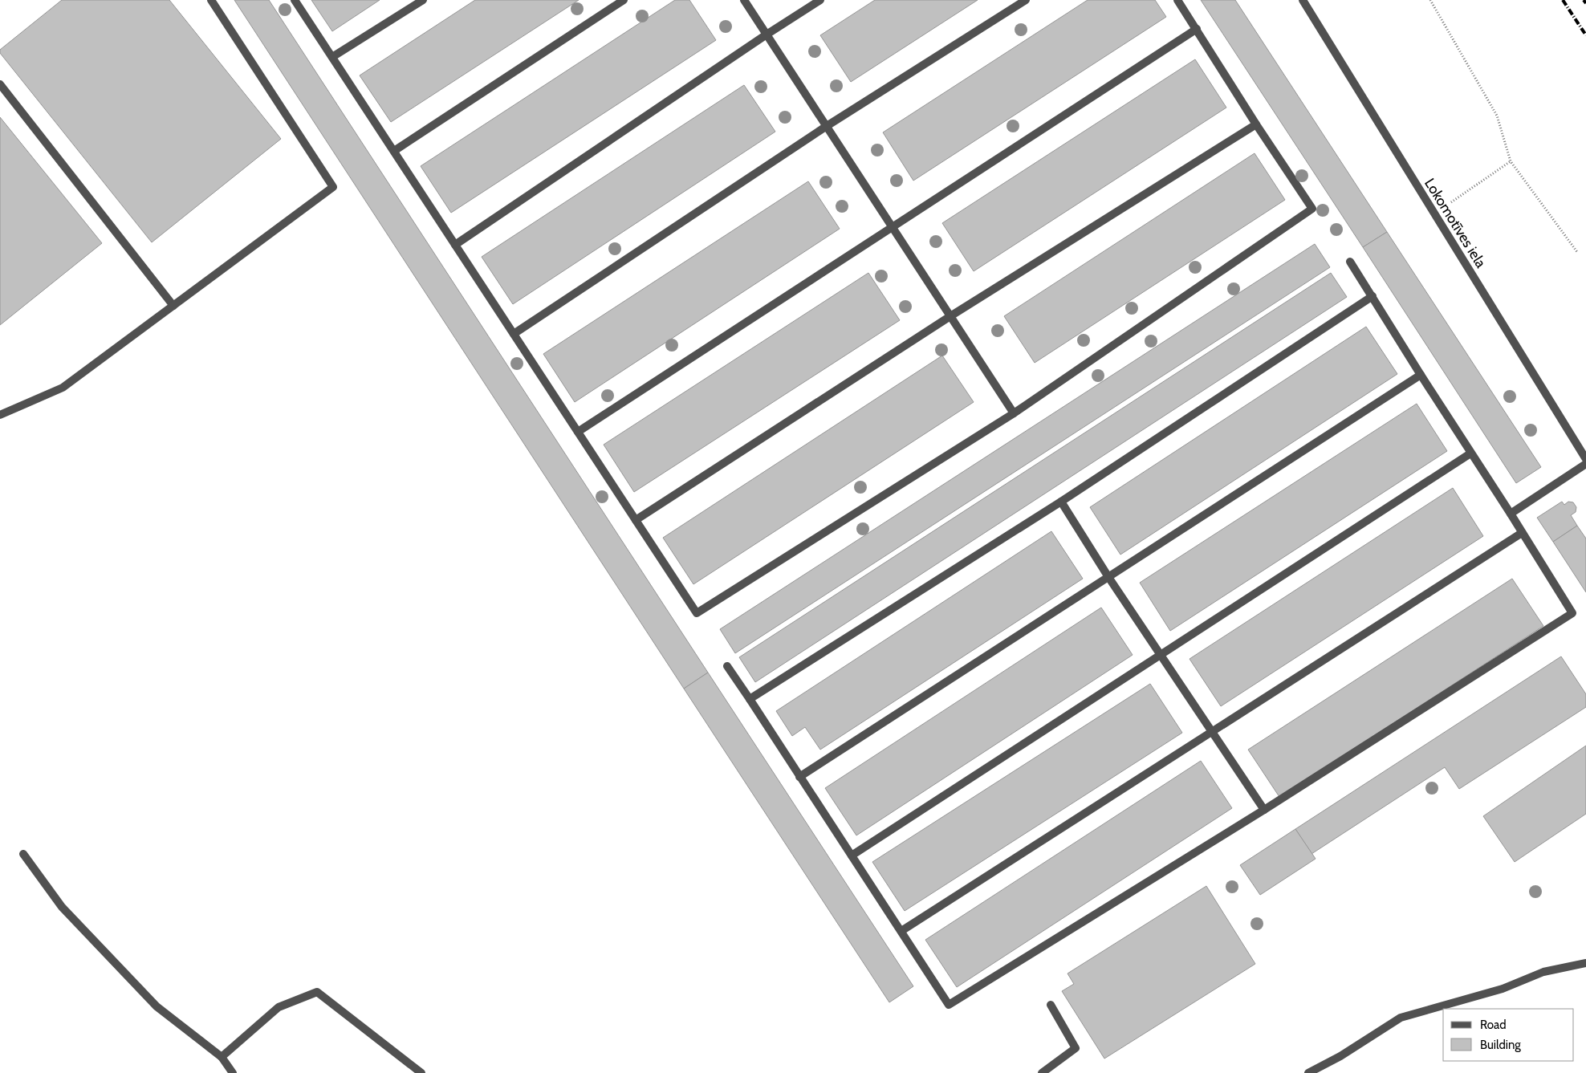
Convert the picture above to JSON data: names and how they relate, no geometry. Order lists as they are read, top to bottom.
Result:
{
  "streets": {
    "street": ["Lokomotīves iela"]
  },
  "legend": ["Road", "Building"]
}
